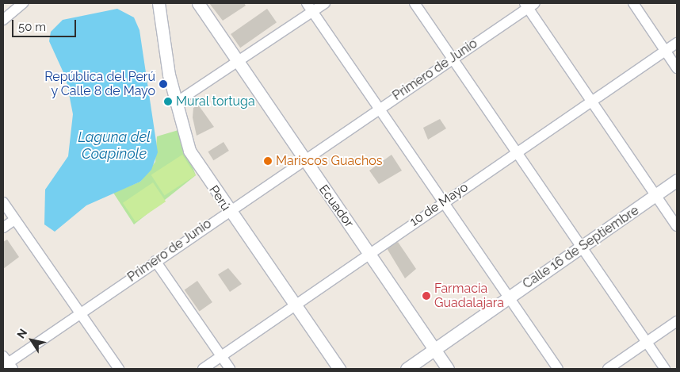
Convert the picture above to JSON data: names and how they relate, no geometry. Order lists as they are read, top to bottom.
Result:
{
  "streets": {
    "street": [
      "Primero de Junio",
      "Perú",
      "10 de Mayo",
      "Ecuador",
      "Calle 16 de Septiembre"
    ]
  },
  "crossings": [
    ["Primero de Junio", "Perú"],
    ["Primero de Junio", "Ecuador"],
    ["Perú", "10 de Mayo"],
    ["10 de Mayo", "Ecuador"],
    ["Ecuador", "Calle 16 de Septiembre"]
  ],
  "water": ["Laguna del Coapinole"],
  "places": [
    "República del Perú y Calle 8 de Mayo",
    "Mural tortuga",
    "Mariscos Guachos",
    "Farmacia Guadalajara"
  ],
  "scale_bar": "50 m",
  "north": "top left"
}
